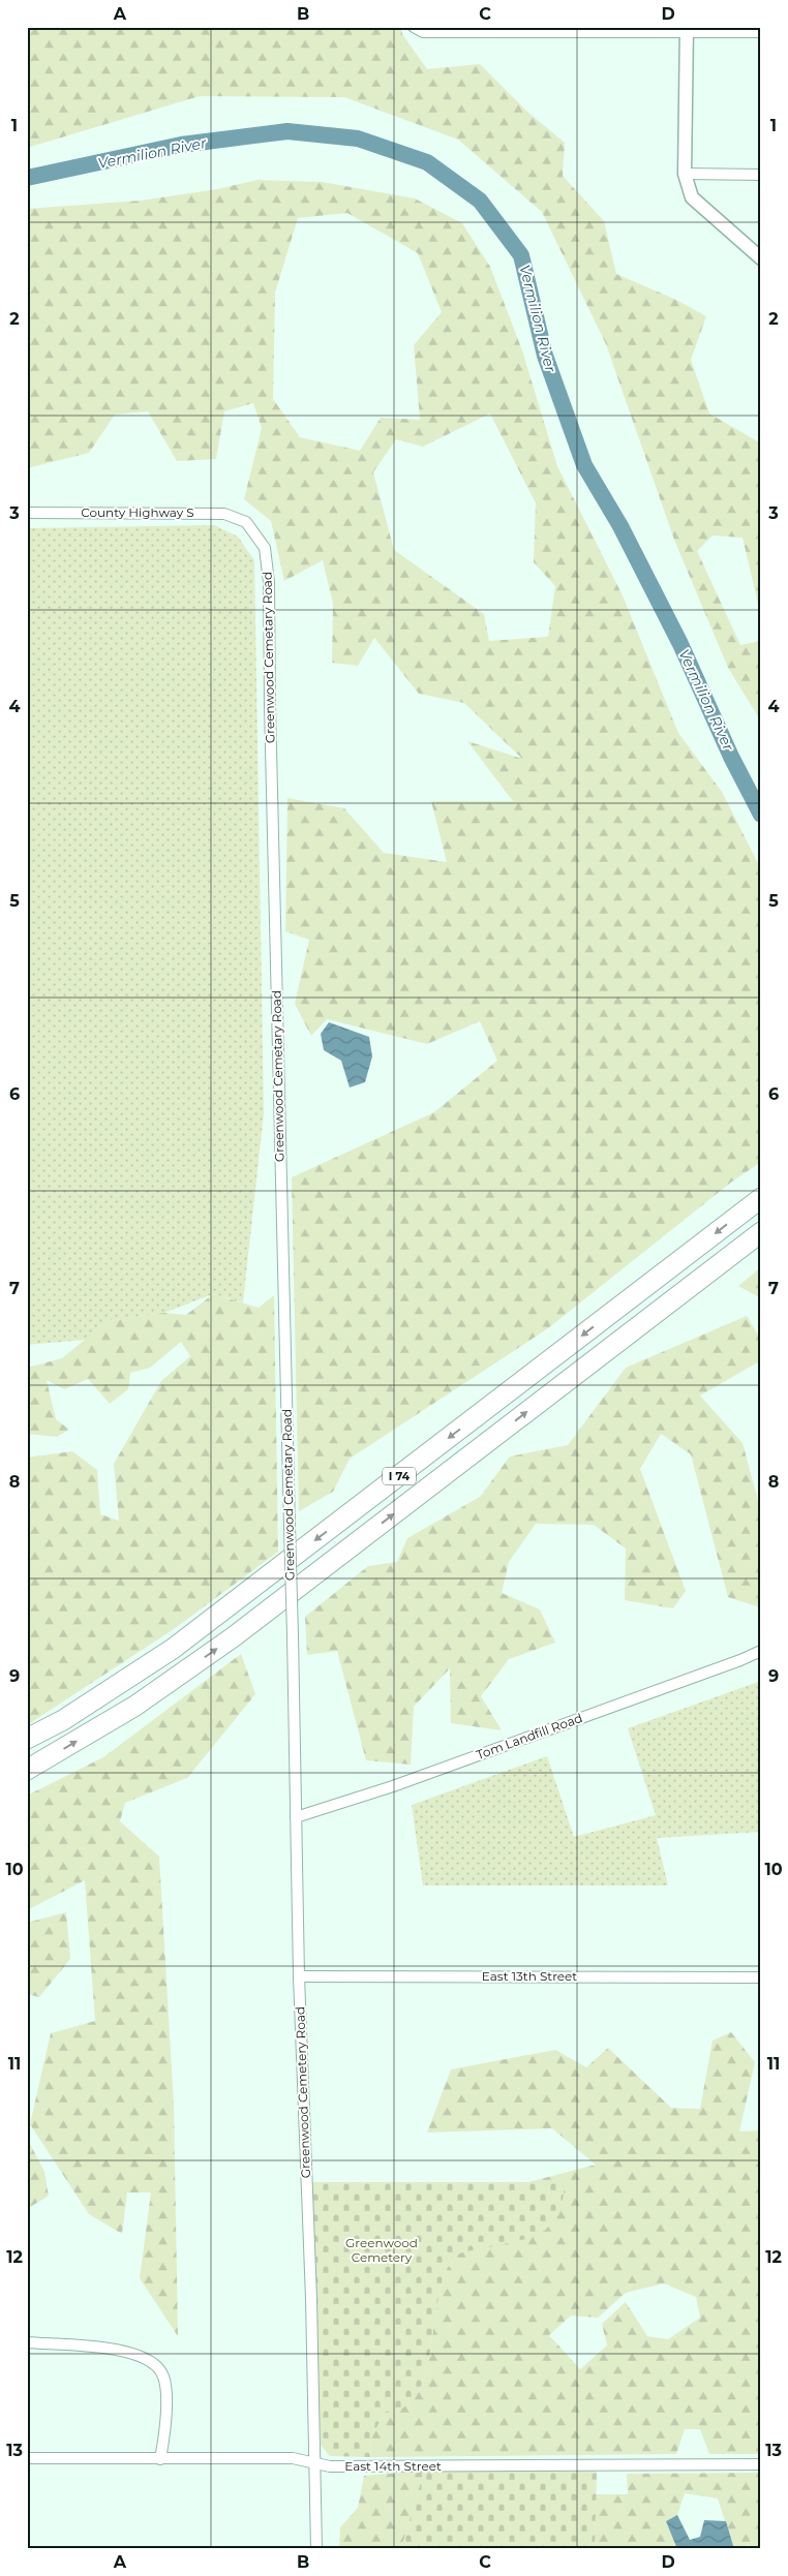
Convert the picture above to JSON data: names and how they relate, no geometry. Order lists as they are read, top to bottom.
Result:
{
  "streets": {
    "highway": ["I 74"],
    "street": [
      "County Highway S",
      "Greenwood Cemetary Road",
      "Tom Landfill Road",
      "East 13th Street",
      "Greenwood Cemetery Road",
      "East 14th Street"
    ]
  },
  "crossings": [
    ["County Highway S", "Greenwood Cemetary Road"],
    ["Greenwood Cemetary Road", "Greenwood Cemetery Road"],
    ["Tom Landfill Road", "Greenwood Cemetery Road"],
    ["East 13th Street", "Greenwood Cemetery Road"],
    ["Greenwood Cemetery Road", "East 14th Street"]
  ],
  "water": ["Vermilion River"],
  "parks": ["Greenwood Cemetery"],
  "grid": {
    "columns": [
      "A",
      "B",
      "C",
      "D"
    ],
    "rows": [
      "1",
      "2",
      "3",
      "4",
      "5",
      "6",
      "7",
      "8",
      "9",
      "10",
      "11",
      "12",
      "13"
    ]
  }
}
